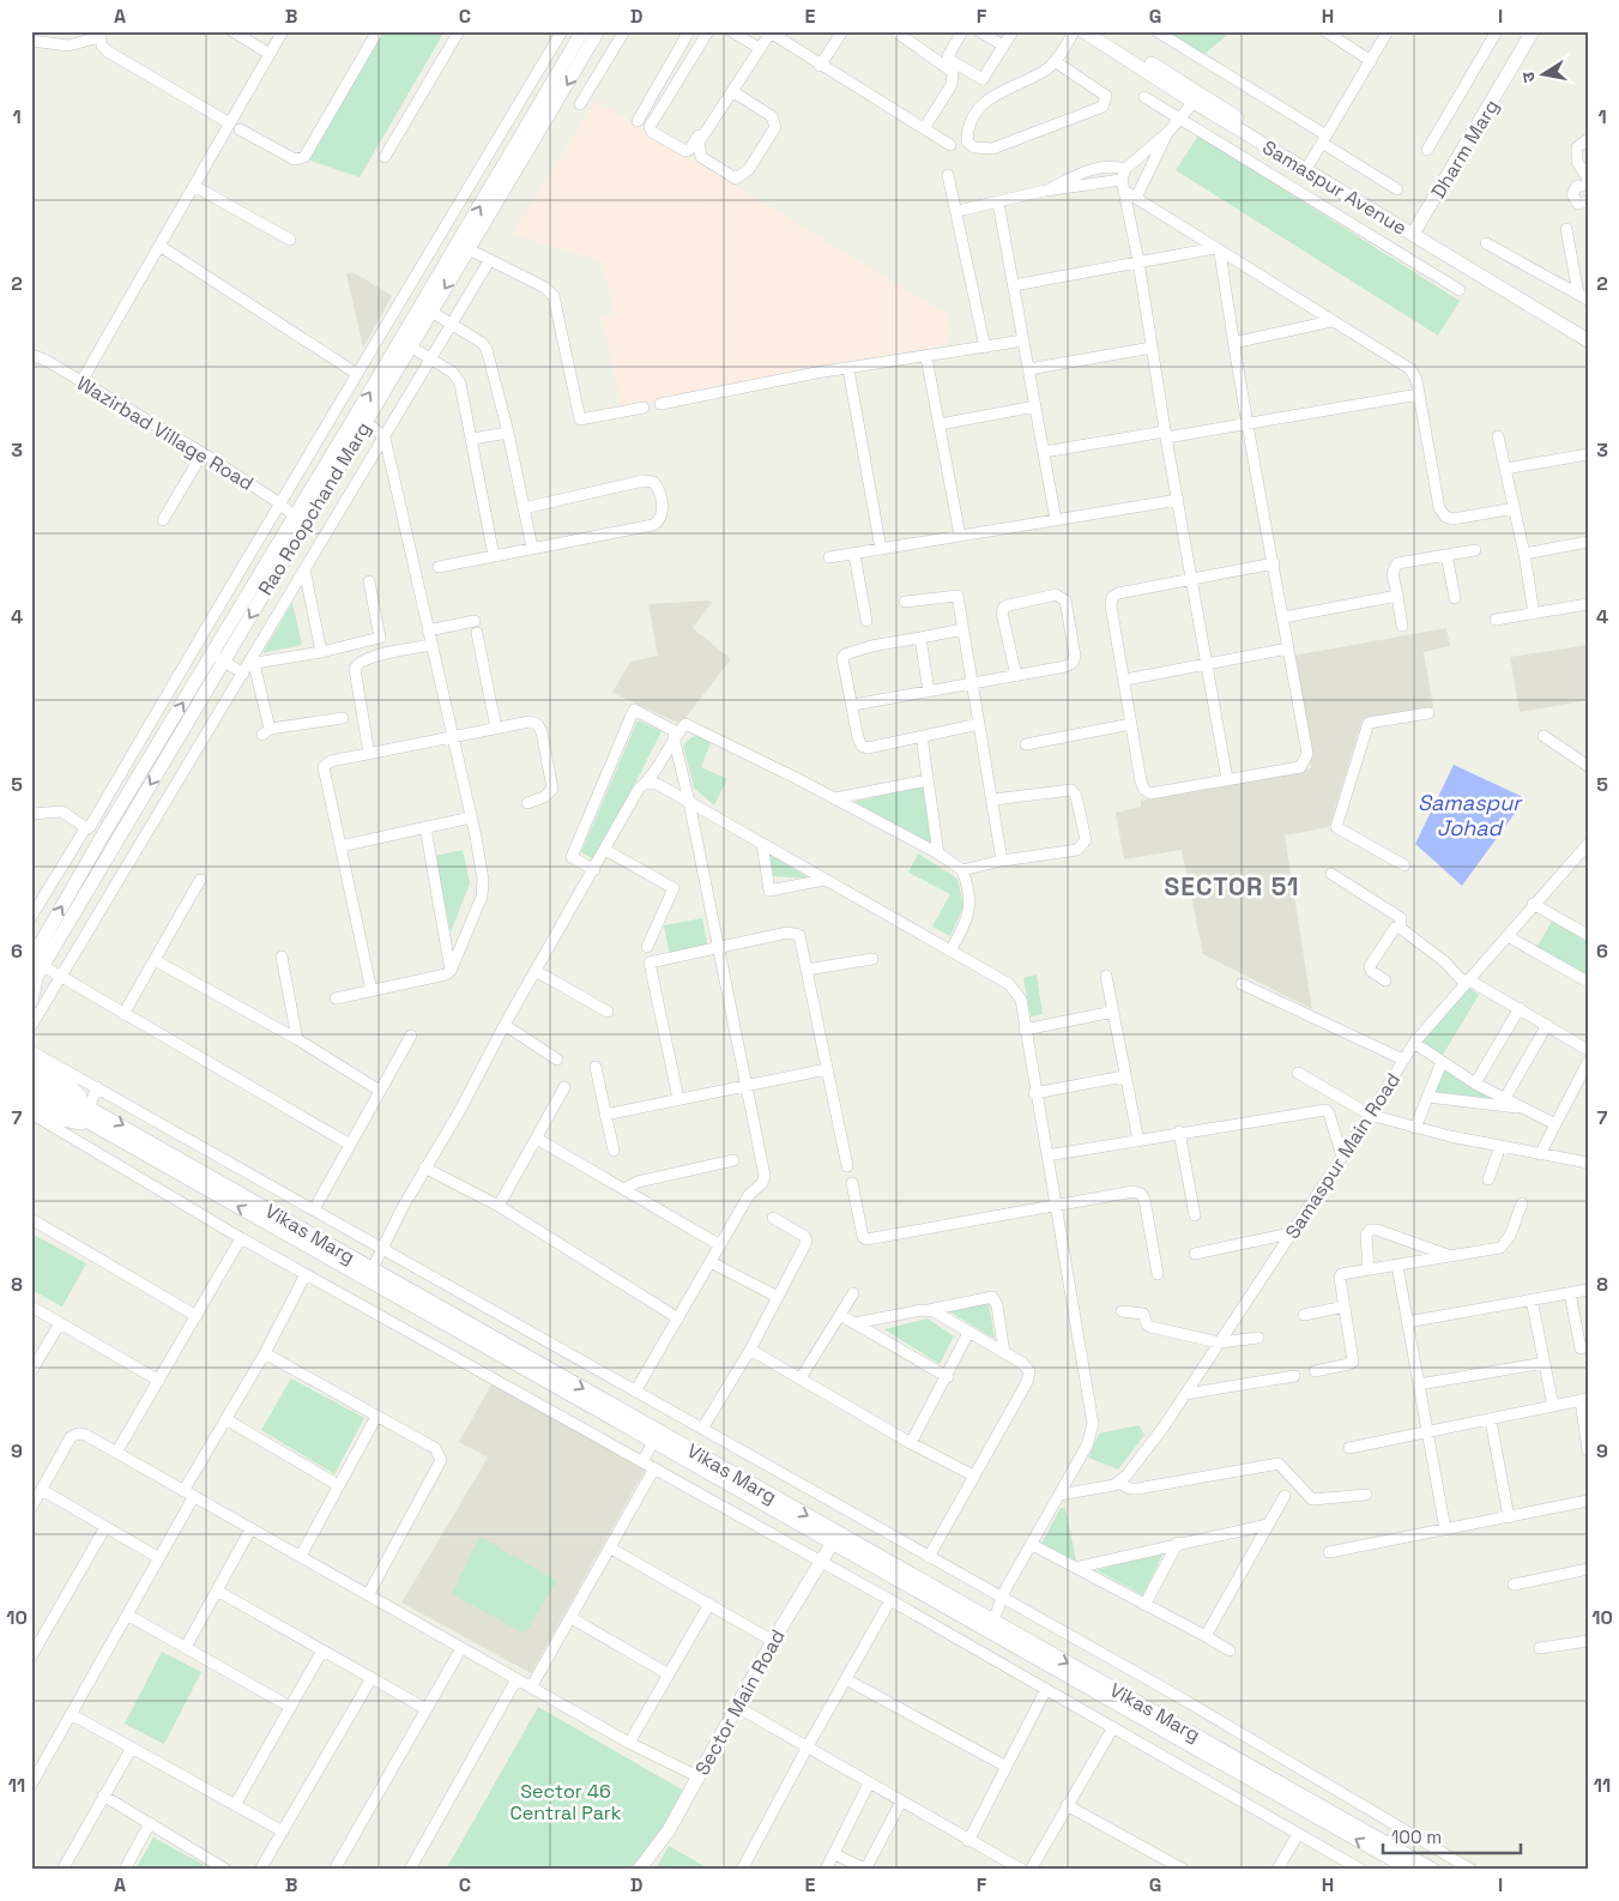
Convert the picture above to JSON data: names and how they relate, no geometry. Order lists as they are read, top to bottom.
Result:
{
  "streets": {
    "main road": [
      "Dharm Marg",
      "Samaspur Avenue",
      "Rao Roopchand Marg",
      "Vikas Marg",
      "Sector Main Road"
    ],
    "street": ["Wazirbad Village Road", "Samaspur Main Road"]
  },
  "crossings": [
    ["Dharm Marg", "Samaspur Avenue"],
    ["Wazirbad Village Road", "Rao Roopchand Marg"],
    ["Vikas Marg", "Sector Main Road"]
  ],
  "districts": ["SECTOR 51"],
  "water": ["Samaspur Johad"],
  "parks": ["Sector 46 Central Park"],
  "scale_bar": "100 m",
  "north": "left",
  "grid": {
    "columns": [
      "A",
      "B",
      "C",
      "D",
      "E",
      "F",
      "G",
      "H",
      "I"
    ],
    "rows": [
      "1",
      "2",
      "3",
      "4",
      "5",
      "6",
      "7",
      "8",
      "9",
      "10",
      "11"
    ]
  }
}
